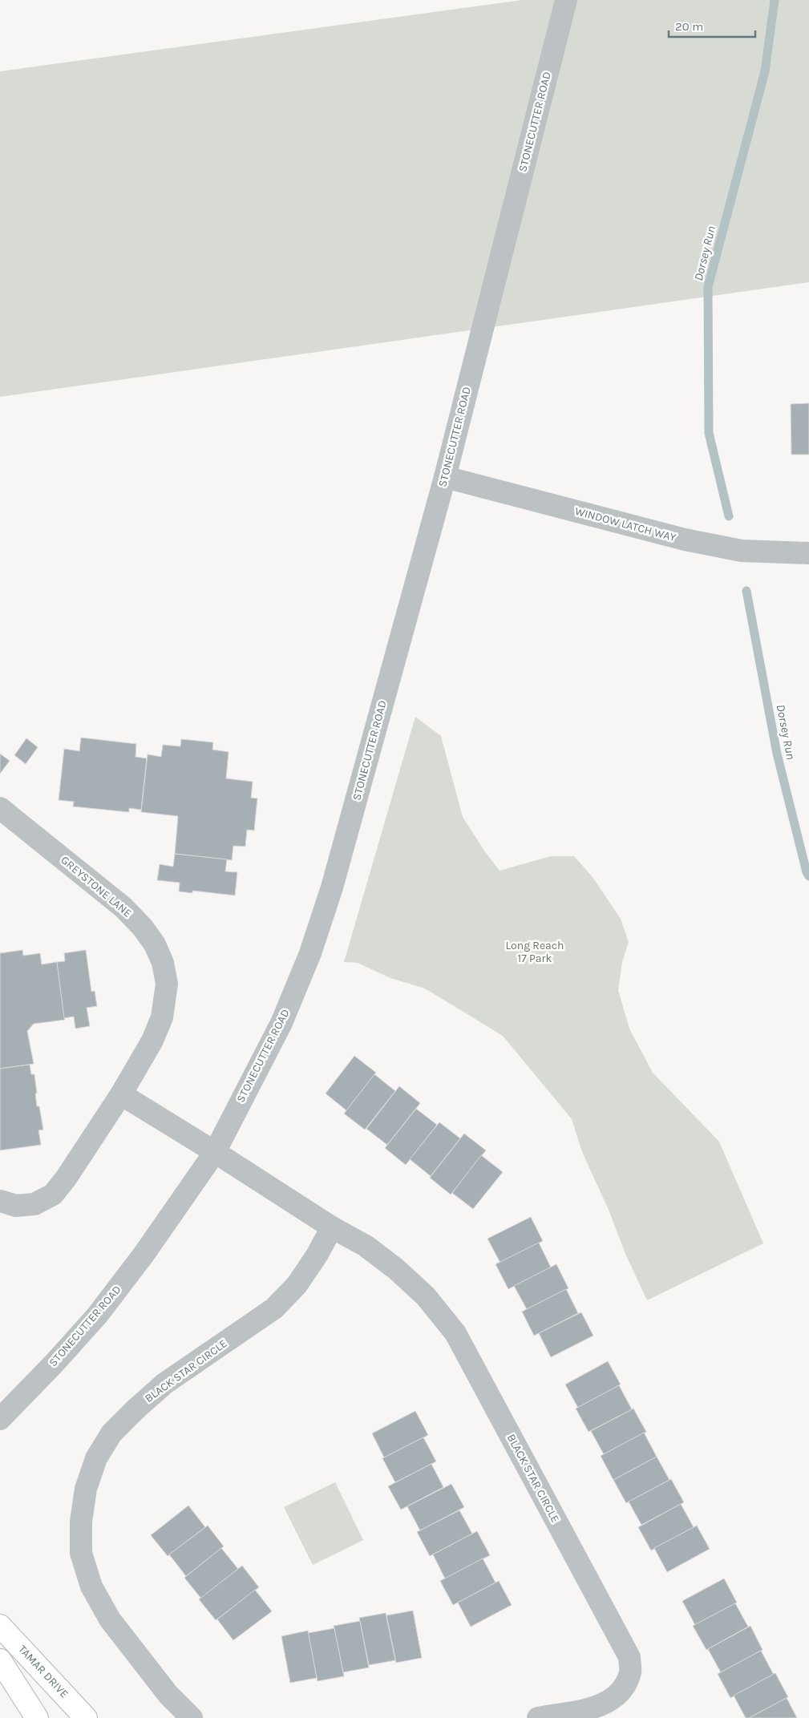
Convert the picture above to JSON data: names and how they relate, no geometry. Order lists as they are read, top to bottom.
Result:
{
  "streets": {
    "street": [
      "STONECUTTER ROAD",
      "WINDOW LATCH WAY",
      "GREYSTONE LANE",
      "BLACK STAR CIRCLE",
      "TAMAR DRIVE"
    ]
  },
  "crossings": [
    ["STONECUTTER ROAD", "WINDOW LATCH WAY"],
    ["STONECUTTER ROAD", "BLACK STAR CIRCLE"]
  ],
  "water": ["Dorsey Run"],
  "parks": ["Long Reach 17 Park"],
  "scale_bar": "20 m"
}
